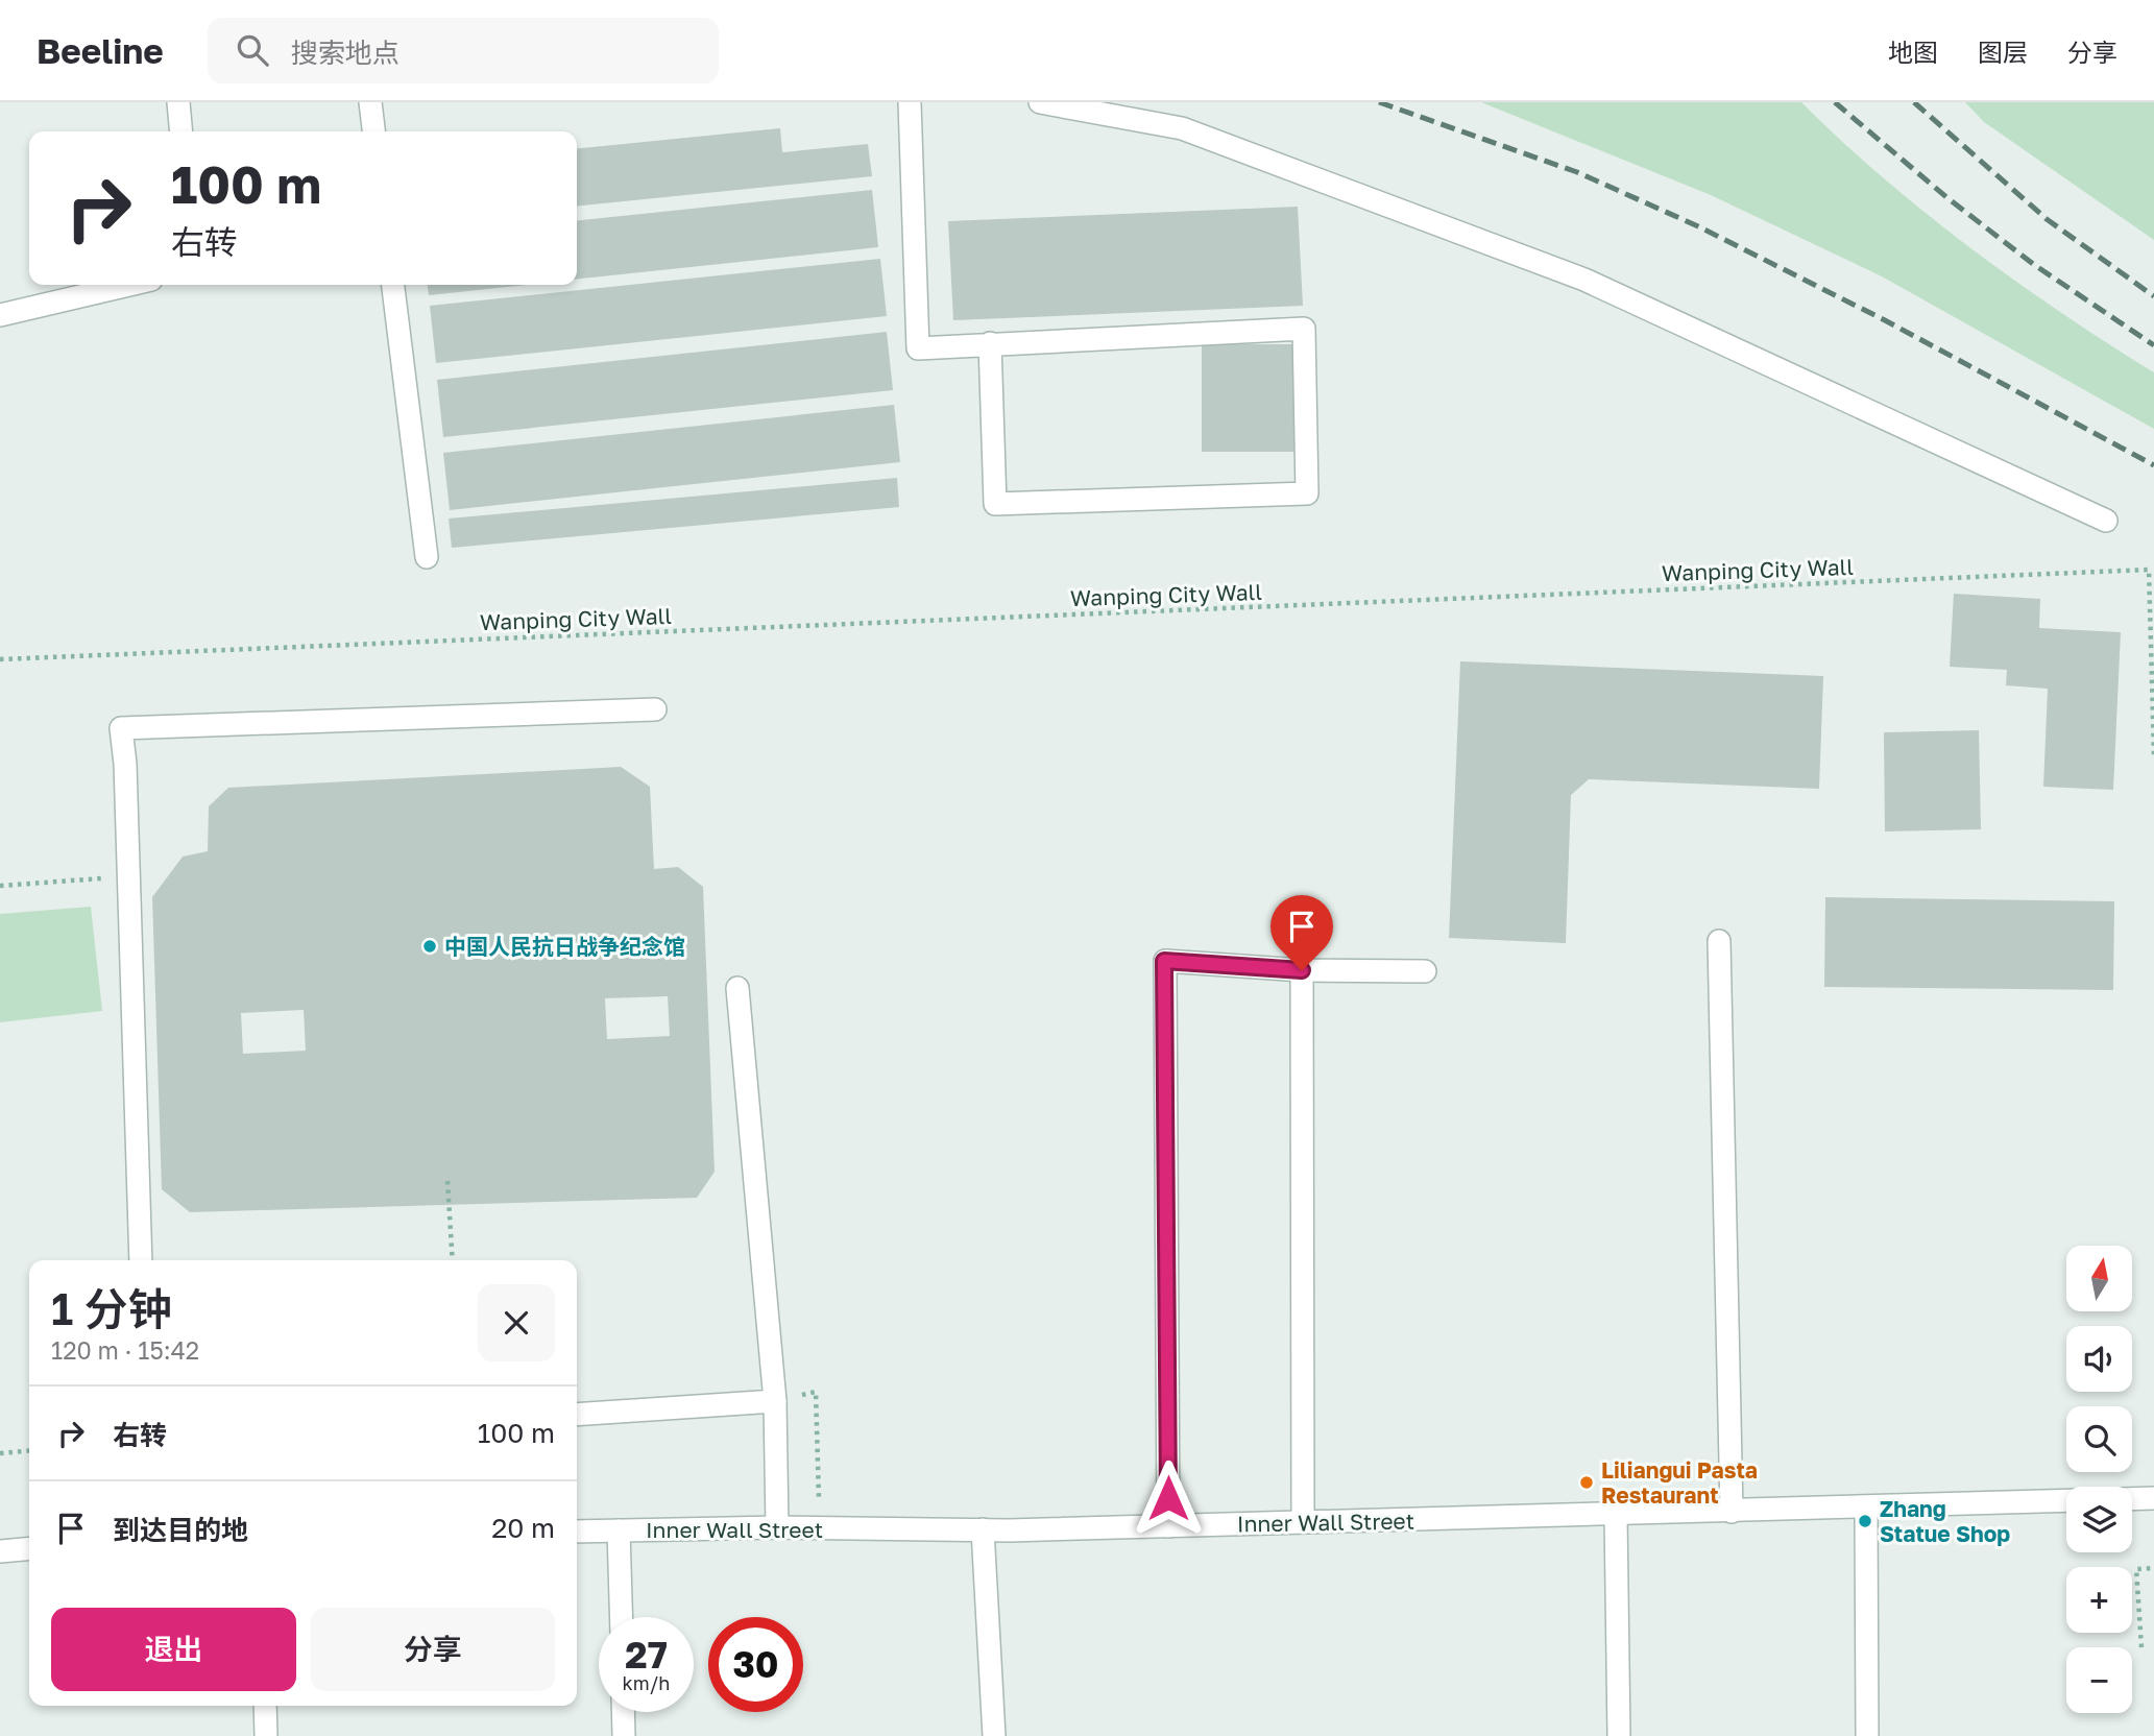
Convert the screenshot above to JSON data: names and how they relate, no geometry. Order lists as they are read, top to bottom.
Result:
{
  "streets": {
    "street": ["Inner Wall Street"],
    "path": ["Wanping City Wall"]
  },
  "places": ["中国人民抗日战争纪念馆", "Liliangui Pasta Restaurant", "Zhang Statue Shop"],
  "north": "top",
  "page": {
    "header": "Beeline",
    "search": "搜索地点",
    "nav": ["地图", "图层", "分享"],
    "turn": ["100 m", "右转"],
    "map_buttons": ["+", "−"],
    "heading": ["1 分钟", "120 m · 15:42"],
    "list": [
      {
        "name": "右转",
        "value": "100 m"
      },
      {
        "name": "到达目的地",
        "value": "20 m"
      }
    ],
    "buttons": ["退出", "分享"],
    "speed": "27 km/h",
    "limit": "30"
  }
}
